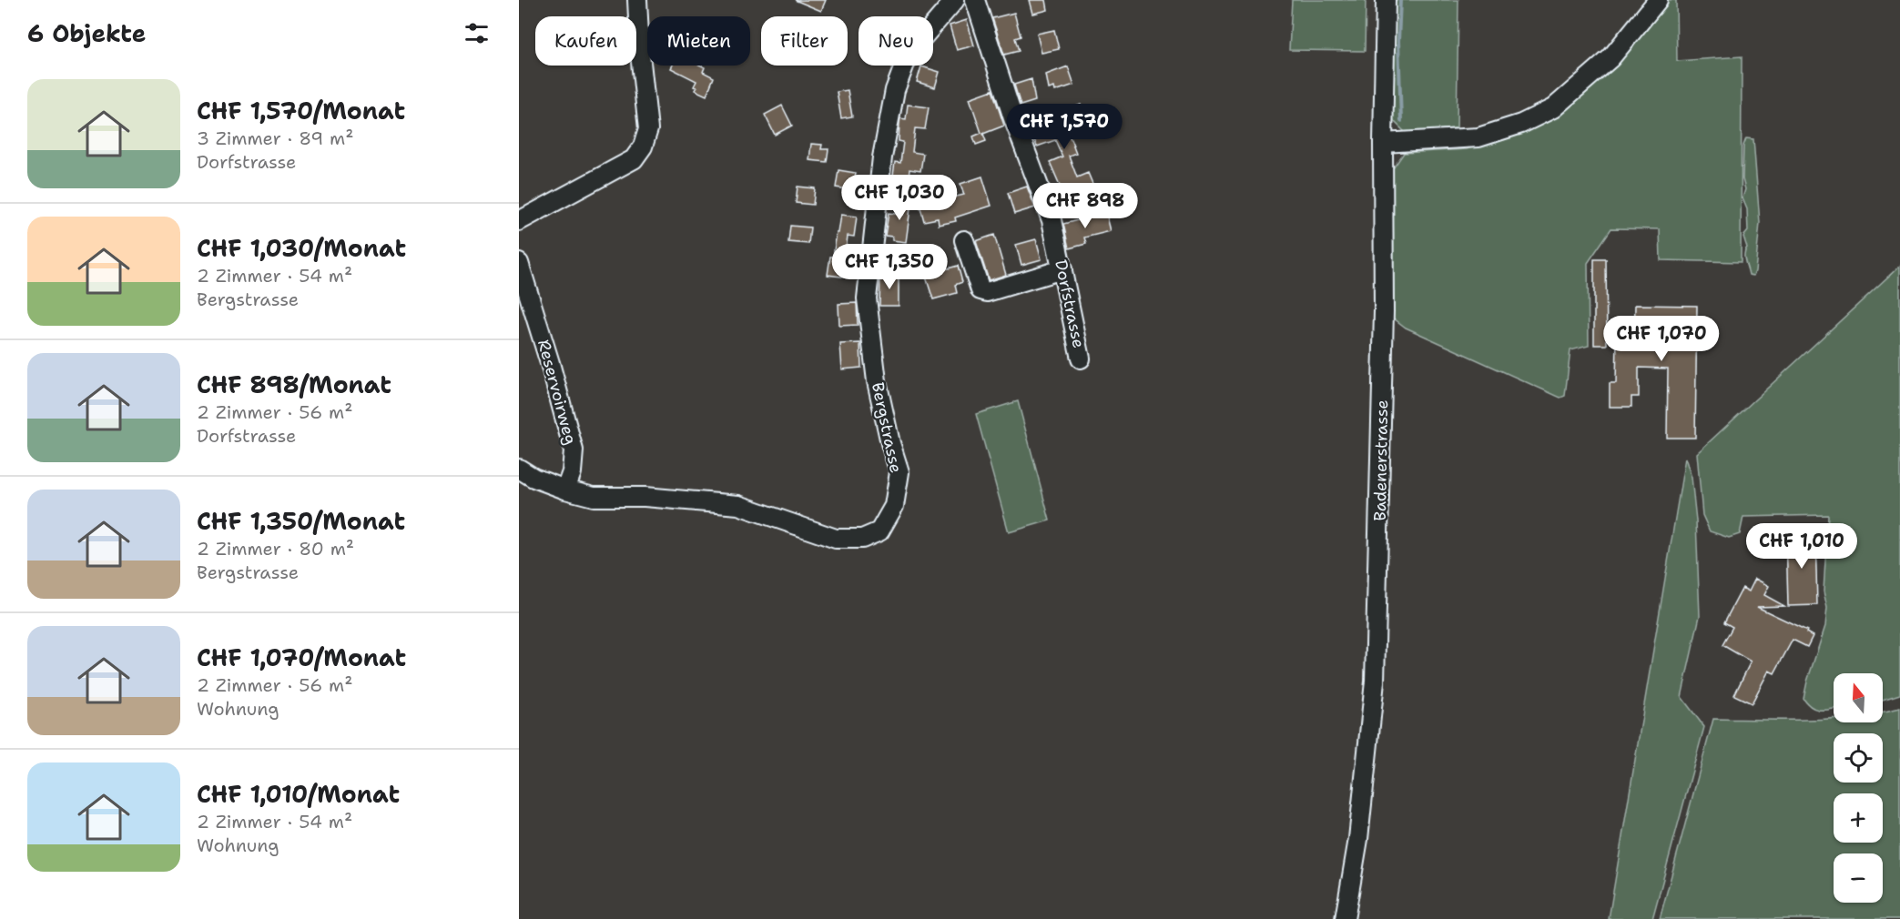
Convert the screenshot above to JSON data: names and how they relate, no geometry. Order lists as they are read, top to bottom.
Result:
{
  "streets": {
    "street": [
      "Dorfstrasse",
      "Reservoirweg",
      "Bergstrasse",
      "Badenerstrasse"
    ]
  },
  "crossings": [
    ["Reservoirweg", "Bergstrasse"]
  ],
  "north": "top",
  "page": {
    "heading": "6 Objekte",
    "chip": [
      "Kaufen",
      "Mieten",
      "Filter",
      "Neu"
    ],
    "list": [
      {
        "name": "CHF 1,570/Monat",
        "note": "3 Zimmer · 89 m² · Dorfstrasse"
      },
      {
        "name": "CHF 1,030/Monat",
        "note": "2 Zimmer · 54 m² · Bergstrasse"
      },
      {
        "name": "CHF 898/Monat",
        "note": "2 Zimmer · 56 m² · Dorfstrasse"
      },
      {
        "name": "CHF 1,350/Monat",
        "note": "2 Zimmer · 80 m² · Bergstrasse"
      },
      {
        "name": "CHF 1,070/Monat",
        "note": "2 Zimmer · 56 m² · Wohnung"
      },
      {
        "name": "CHF 1,010/Monat",
        "note": "2 Zimmer · 54 m² · Wohnung"
      }
    ],
    "price": [
      "CHF 1,570",
      "CHF 1,030",
      "CHF 898",
      "CHF 1,350",
      "CHF 1,070",
      "CHF 1,010"
    ],
    "map_buttons": ["+", "−"]
  }
}
